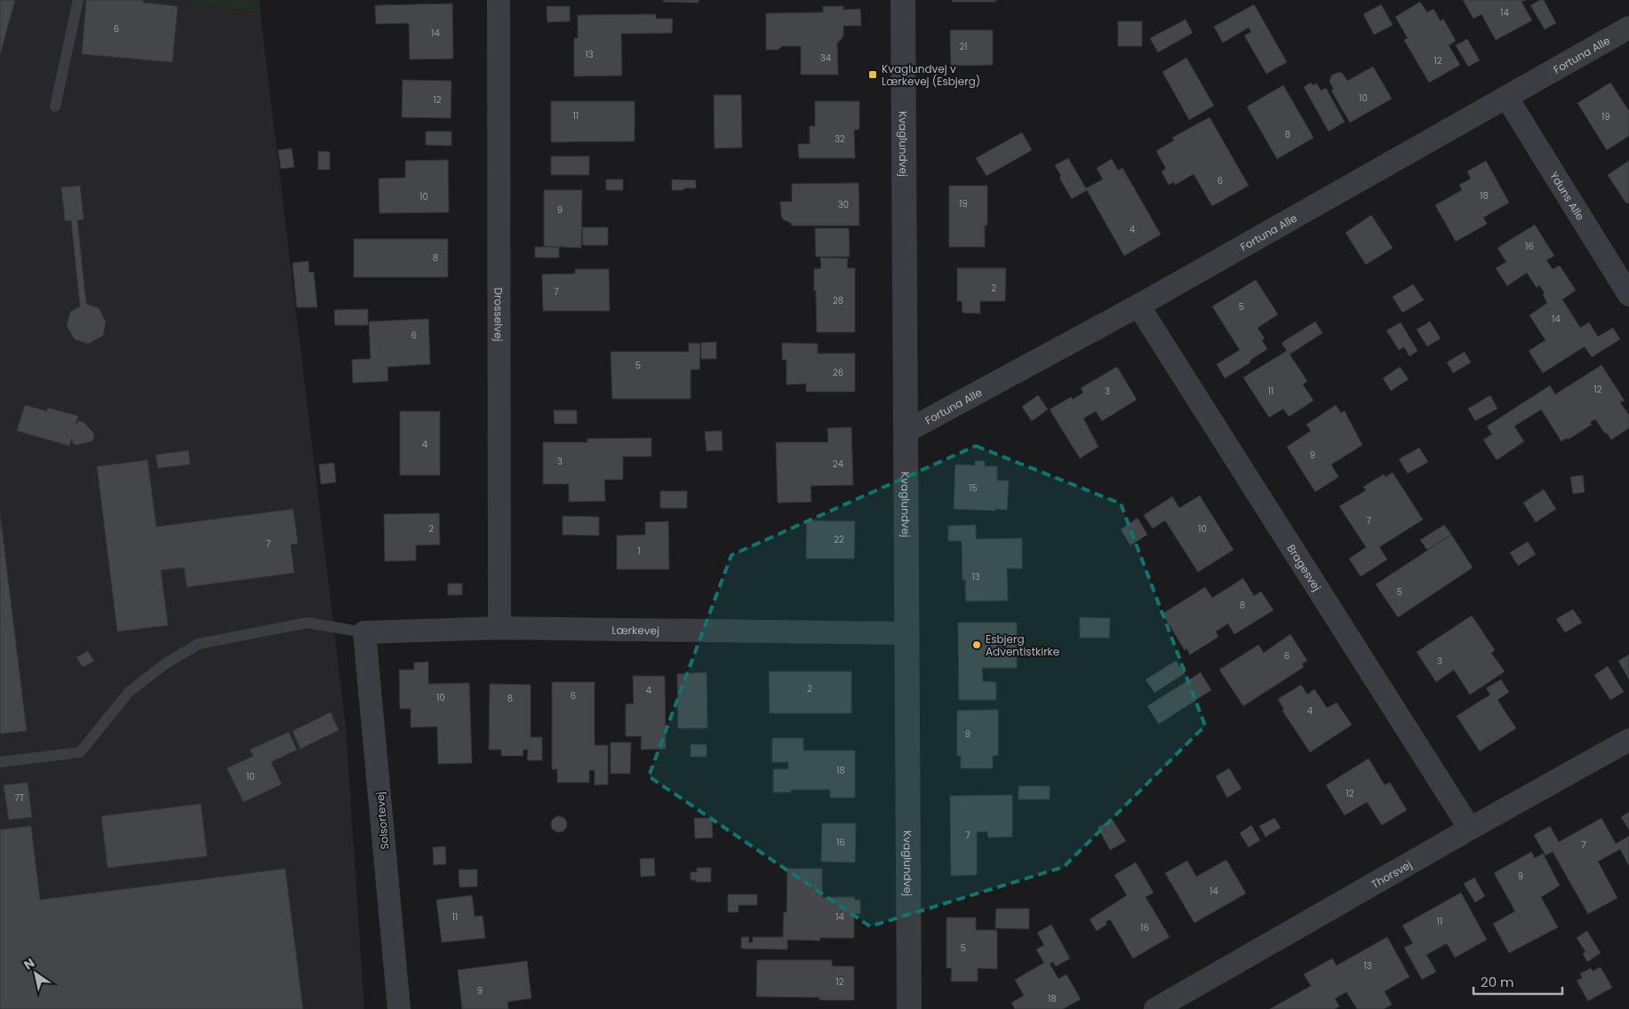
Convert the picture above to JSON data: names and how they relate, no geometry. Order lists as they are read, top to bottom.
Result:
{
  "streets": {
    "street": [
      "Fortuna Alle",
      "Kvaglundvej",
      "Yduns Alle",
      "Drosselvej",
      "Bragesvej",
      "Lærkevej",
      "Solsortevej",
      "Thorsvej"
    ]
  },
  "crossings": [
    ["Fortuna Alle", "Kvaglundvej"],
    ["Fortuna Alle", "Yduns Alle"],
    ["Fortuna Alle", "Bragesvej"],
    ["Kvaglundvej", "Lærkevej"],
    ["Drosselvej", "Lærkevej"],
    ["Bragesvej", "Thorsvej"],
    ["Lærkevej", "Solsortevej"]
  ],
  "places": {
    "transit": ["Kvaglundvej v Lærkevej (Esbjerg)"],
    "other": ["Esbjerg Adventistkirke"]
  },
  "house_numbers": [
    "14",
    "6",
    "14",
    "21",
    "13",
    "34",
    "12",
    "10",
    "12",
    "11",
    "19",
    "8",
    "32",
    "6",
    "18",
    "10",
    "19",
    "30",
    "9",
    "4",
    "16",
    "8",
    "2",
    "7",
    "28",
    "5",
    "14",
    "6",
    "5",
    "26",
    "12",
    "3",
    "11",
    "4",
    "9",
    "3",
    "24",
    "15",
    "7",
    "2",
    "10",
    "22",
    "7",
    "1",
    "13",
    "5",
    "8",
    "6",
    "3",
    "2",
    "4",
    "6",
    "10",
    "8",
    "4",
    "9",
    "18",
    "10",
    "12",
    "7T",
    "7",
    "16",
    "7",
    "9",
    "14",
    "11",
    "14",
    "11",
    "16",
    "5",
    "13",
    "12",
    "9",
    "18"
  ],
  "scale_bar": "20 m",
  "north": "top left"
}
